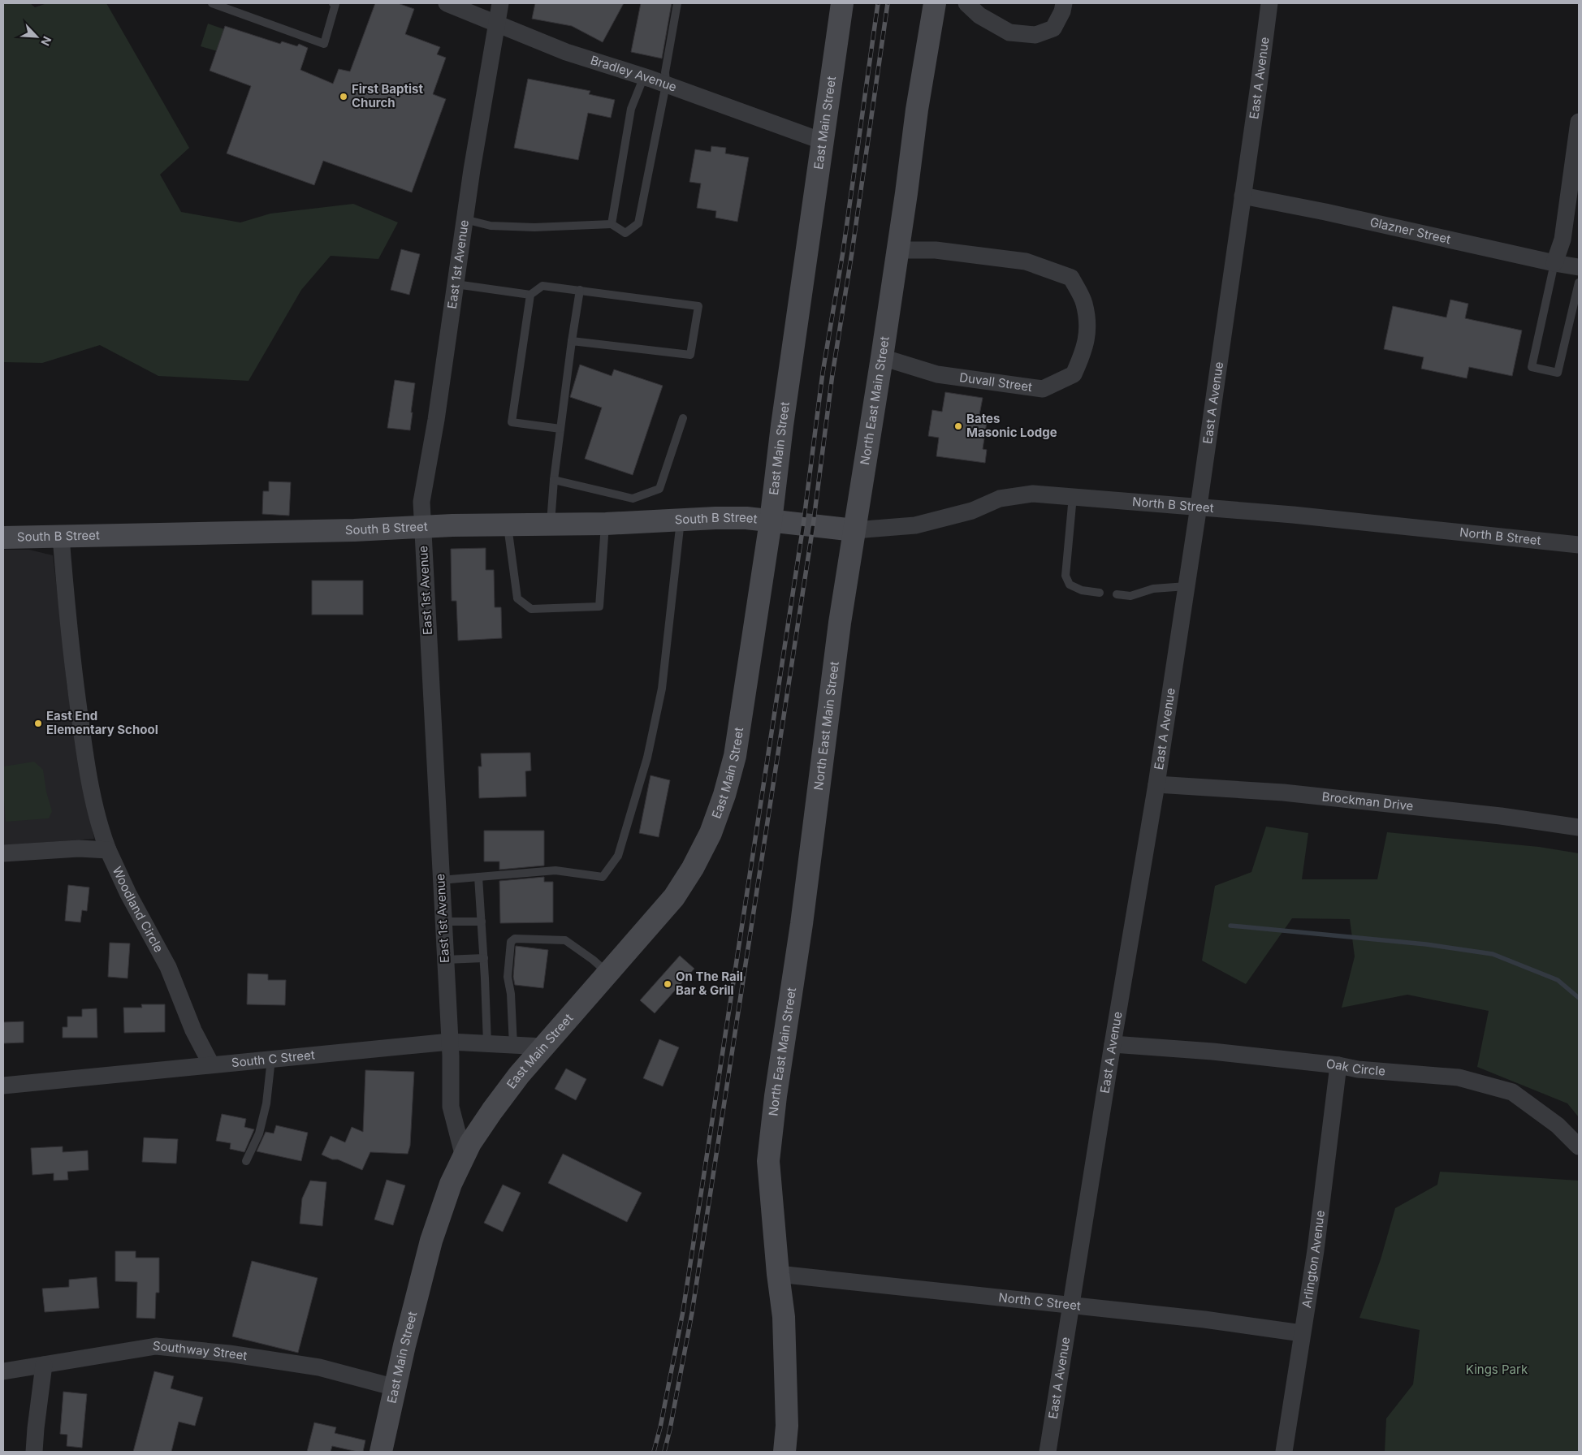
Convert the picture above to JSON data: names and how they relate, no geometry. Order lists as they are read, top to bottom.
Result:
{
  "streets": {
    "street": [
      "Bradley Avenue",
      "East A Avenue",
      "East Main Street",
      "Glazner Street",
      "East 1st Avenue",
      "Duvall Street",
      "North East Main Street",
      "North B Street",
      "South B Street",
      "Brockman Drive",
      "Woodland Circle",
      "South C Street",
      "Oak Circle",
      "Arlington Avenue",
      "North C Street",
      "Southway Street"
    ]
  },
  "crossings": [
    ["Bradley Avenue", "East Main Street"],
    ["Bradley Avenue", "East 1st Avenue"],
    ["East A Avenue", "Glazner Street"],
    ["East A Avenue", "North B Street"],
    ["East A Avenue", "Brockman Drive"],
    ["East A Avenue", "Oak Circle"],
    ["East A Avenue", "North C Street"],
    ["East Main Street", "East 1st Avenue"],
    ["East Main Street", "North B Street"],
    ["East Main Street", "South B Street"],
    ["East Main Street", "South C Street"],
    ["East Main Street", "Southway Street"],
    ["East 1st Avenue", "South B Street"],
    ["East 1st Avenue", "South C Street"],
    ["Duvall Street", "North East Main Street"],
    ["North East Main Street", "North B Street"],
    ["North East Main Street", "North C Street"],
    ["North B Street", "South B Street"],
    ["South B Street", "Woodland Circle"],
    ["Woodland Circle", "South C Street"],
    ["Oak Circle", "Arlington Avenue"],
    ["Arlington Avenue", "North C Street"]
  ],
  "parks": ["Kings Park"],
  "places": [
    "First Baptist Church",
    "Bates Masonic Lodge",
    "East End Elementary School",
    "On The Rail Bar & Grill"
  ],
  "north": "bottom right"
}
